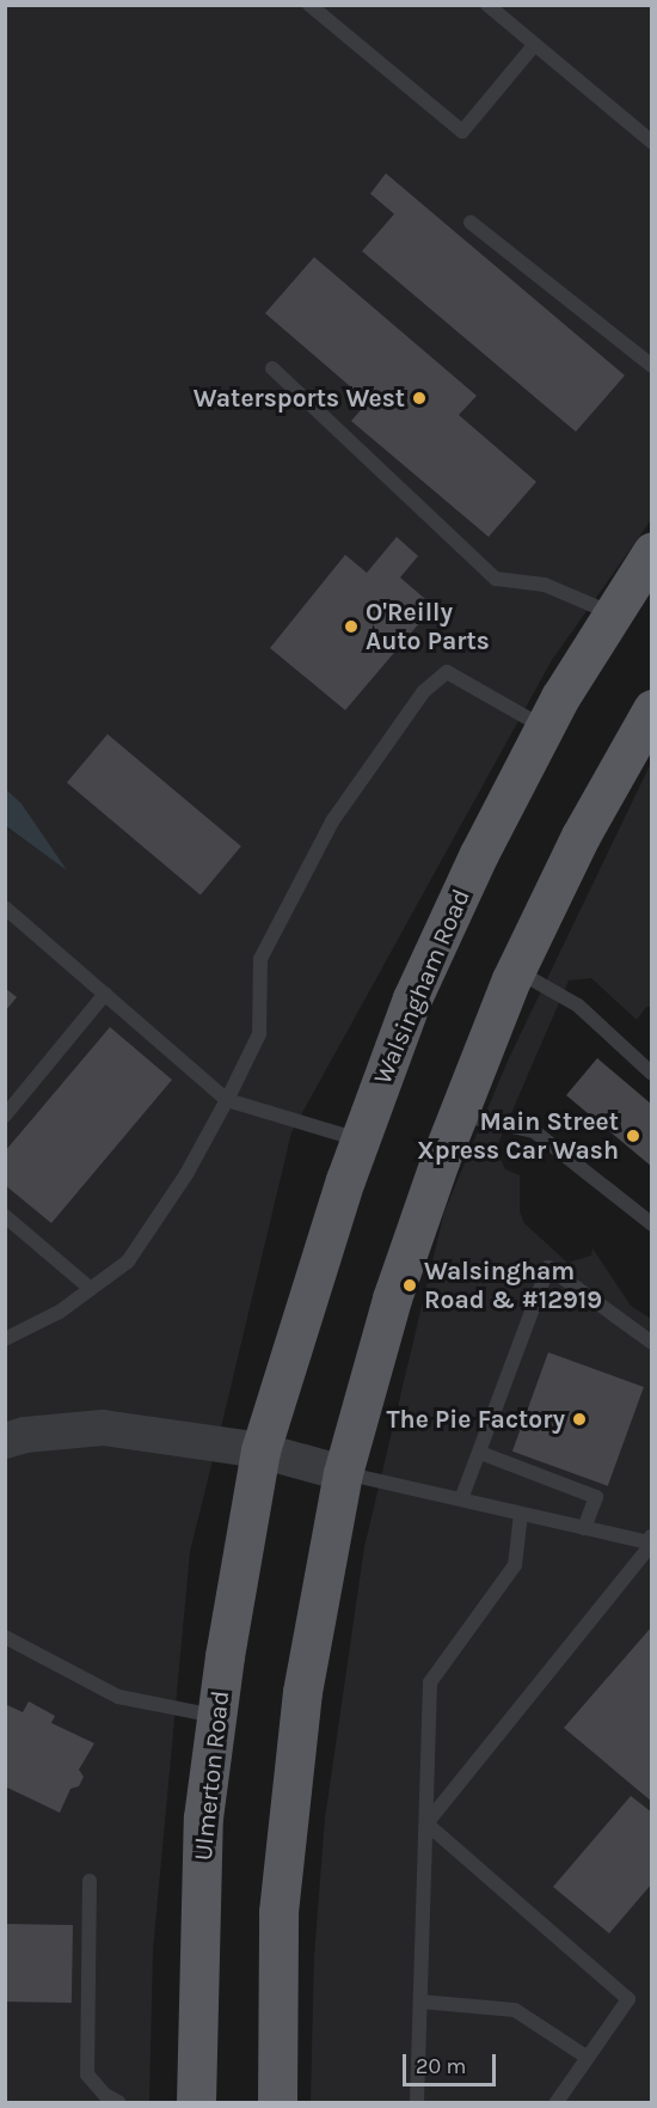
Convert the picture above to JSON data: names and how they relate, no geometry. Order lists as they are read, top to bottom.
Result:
{
  "streets": {
    "main road": ["Walsingham Road", "Ulmerton Road"]
  },
  "crossings": [
    ["Walsingham Road", "Ulmerton Road"]
  ],
  "places": [
    "Watersports West",
    "O'Reilly Auto Parts",
    "Main Street Xpress Car Wash",
    "Walsingham Road & #12919",
    "The Pie Factory"
  ],
  "scale_bar": "20 m"
}
